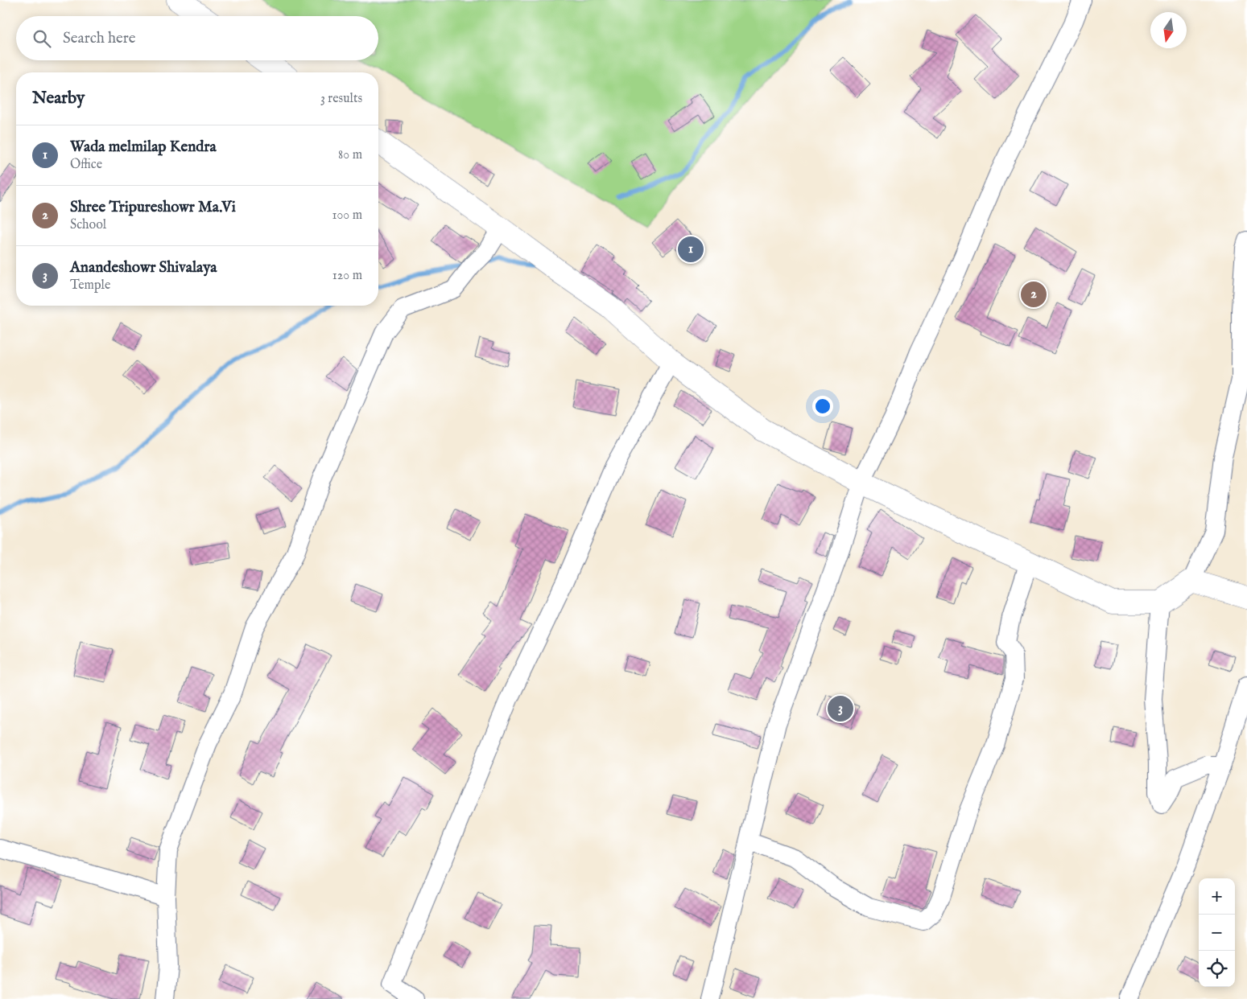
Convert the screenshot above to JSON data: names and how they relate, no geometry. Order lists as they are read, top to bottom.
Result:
{
  "north": "bottom",
  "page": {
    "search": "Search here",
    "heading": ["Nearby", "3 results"],
    "list": [
      {
        "mark": "1",
        "name": "Wada melmilap Kendra",
        "note": "Office",
        "value": "80 m"
      },
      {
        "mark": "2",
        "name": "Shree Tripureshowr Ma.Vi",
        "note": "School",
        "value": "100 m"
      },
      {
        "mark": "3",
        "name": "Anandeshowr Shivalaya",
        "note": "Temple",
        "value": "120 m"
      }
    ],
    "pins": ["1", "2", "3"],
    "map_buttons": ["+", "−"]
  }
}
